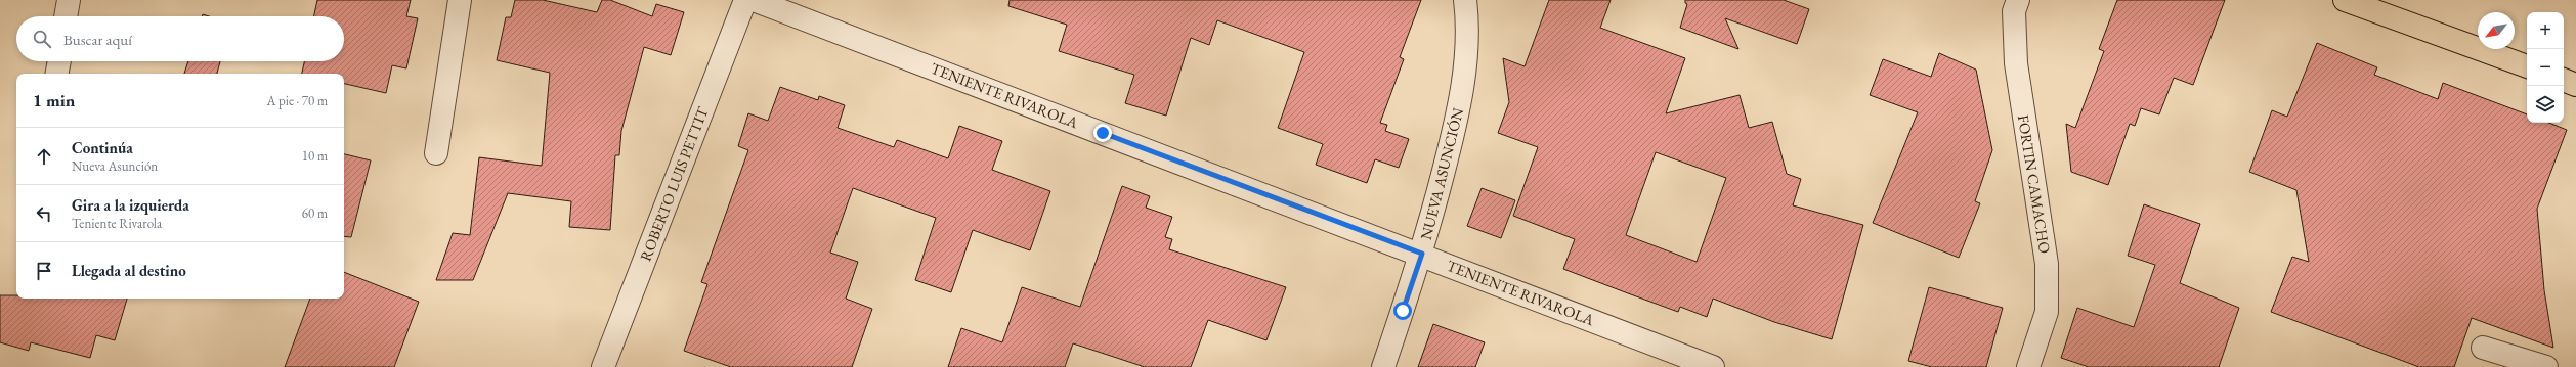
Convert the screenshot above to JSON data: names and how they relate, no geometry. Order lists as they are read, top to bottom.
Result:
{
  "streets": {
    "street": [
      "TENIENTE RIVAROLA",
      "NUEVA ASUNCIÓN",
      "ROBERTO LUIS PETTIT",
      "FORTIN CAMACHO"
    ]
  },
  "crossings": [
    ["TENIENTE RIVAROLA", "NUEVA ASUNCIÓN"]
  ],
  "north": "bottom left",
  "page": {
    "map_buttons": ["+", "−"],
    "search": "Buscar aquí",
    "heading": ["1 min", "A pie · 70 m"],
    "list": [
      ["Continúa", "Nueva Asunción", "10 m"],
      ["Gira a la izquierda", "Teniente Rivarola", "60 m"],
      "Llegada al destino"
    ]
  }
}
